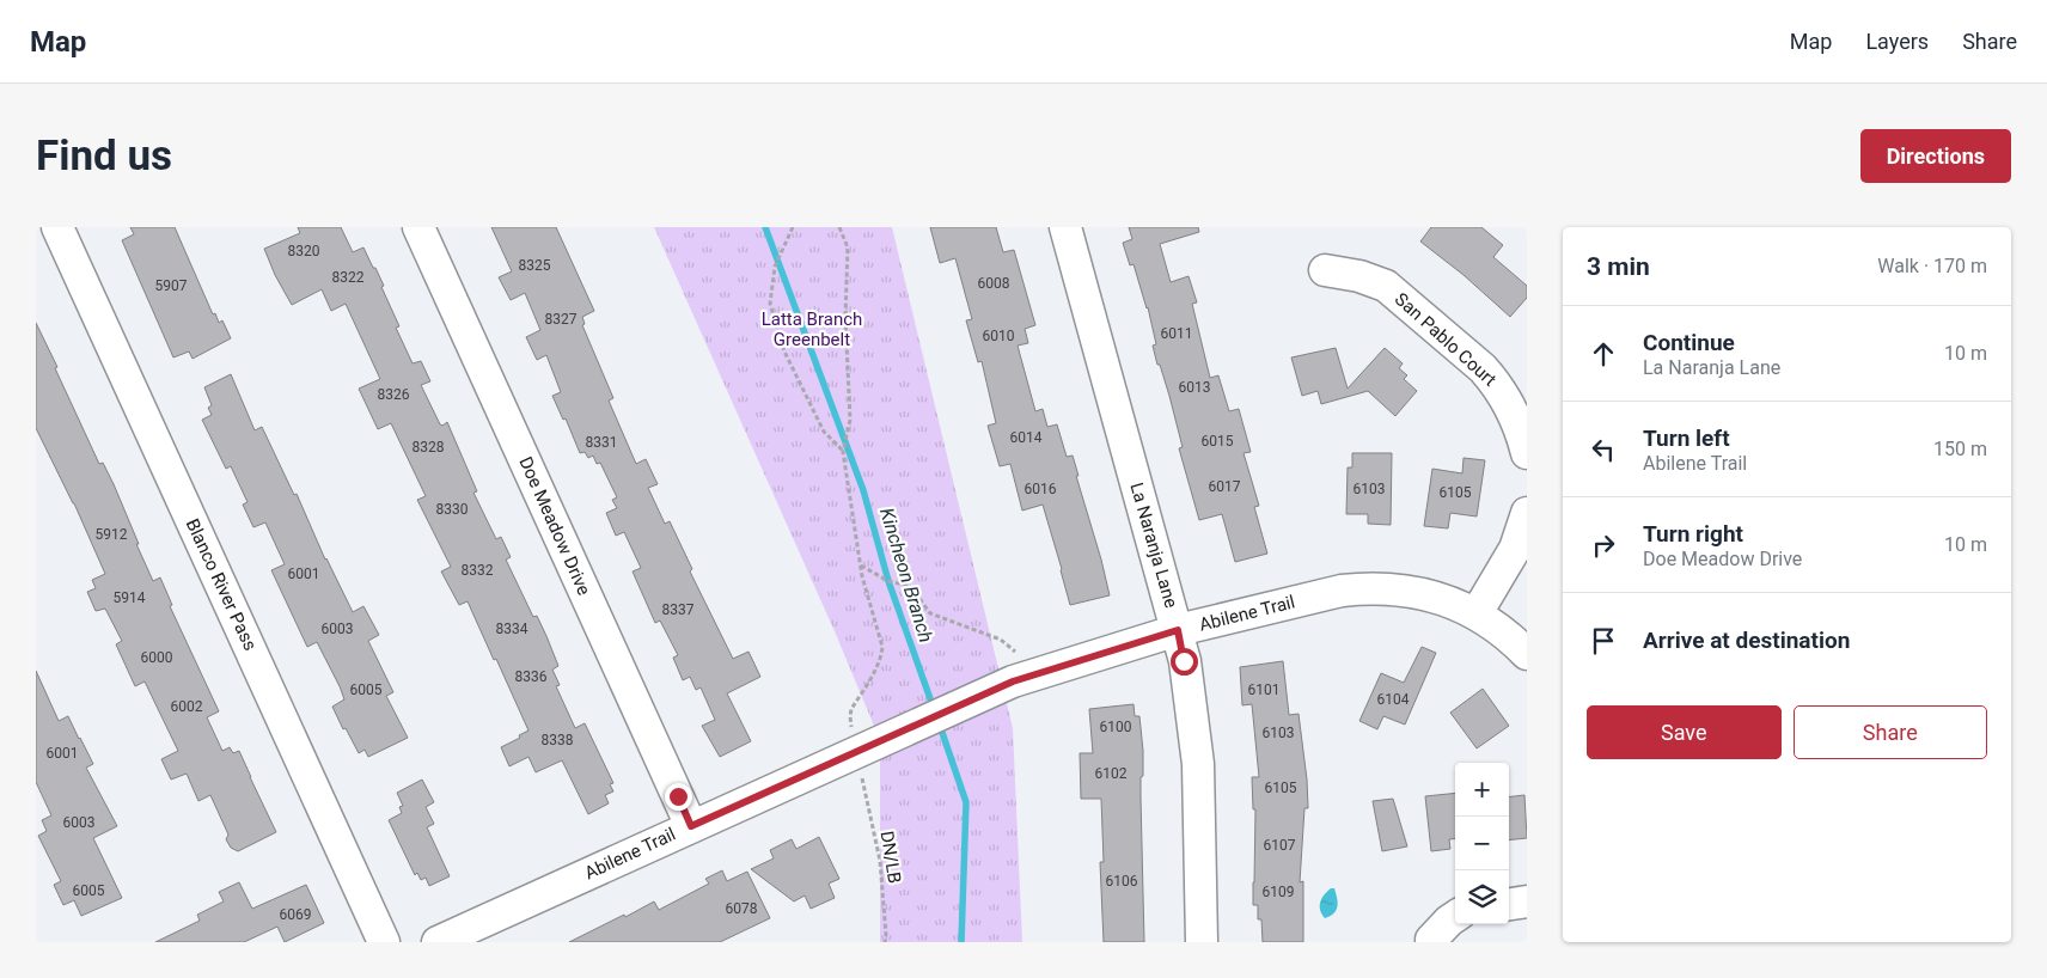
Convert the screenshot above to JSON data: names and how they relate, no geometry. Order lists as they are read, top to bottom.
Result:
{
  "streets": {
    "street": [
      "San Pablo Court",
      "Doe Meadow Drive",
      "La Naranja Lane",
      "Blanco River Pass",
      "Abilene Trail"
    ],
    "path": ["DN/LB"]
  },
  "crossings": [
    ["Doe Meadow Drive", "Abilene Trail"],
    ["La Naranja Lane", "Abilene Trail"],
    ["Abilene Trail", "DN/LB"]
  ],
  "water": ["Kincheon Branch"],
  "parks": ["Latta Branch Greenbelt"],
  "house_numbers": [
    "8320",
    "8325",
    "8322",
    "6008",
    "5907",
    "8327",
    "6011",
    "6010",
    "6013",
    "8326",
    "6014",
    "6015",
    "8331",
    "8328",
    "6017",
    "6016",
    "6103",
    "6105",
    "8330",
    "5912",
    "8332",
    "6001",
    "5914",
    "8337",
    "6003",
    "8334",
    "6000",
    "8336",
    "6005",
    "6101",
    "6104",
    "6002",
    "6100",
    "6103",
    "8338",
    "6001",
    "6102",
    "6105",
    "6003",
    "6107",
    "6106",
    "6005",
    "6109",
    "6078",
    "6069"
  ],
  "page": {
    "header": "Map",
    "nav": ["Map", "Layers", "Share"],
    "buttons": [
      "Directions",
      ["Save", "Share"]
    ],
    "title": "Find us",
    "heading": ["3 min", "Walk · 170 m"],
    "list": [
      ["Continue", "La Naranja Lane", "10 m"],
      ["Turn left", "Abilene Trail", "150 m"],
      ["Turn right", "Doe Meadow Drive", "10 m"],
      "Arrive at destination"
    ],
    "map_buttons": ["+", "−"]
  }
}
